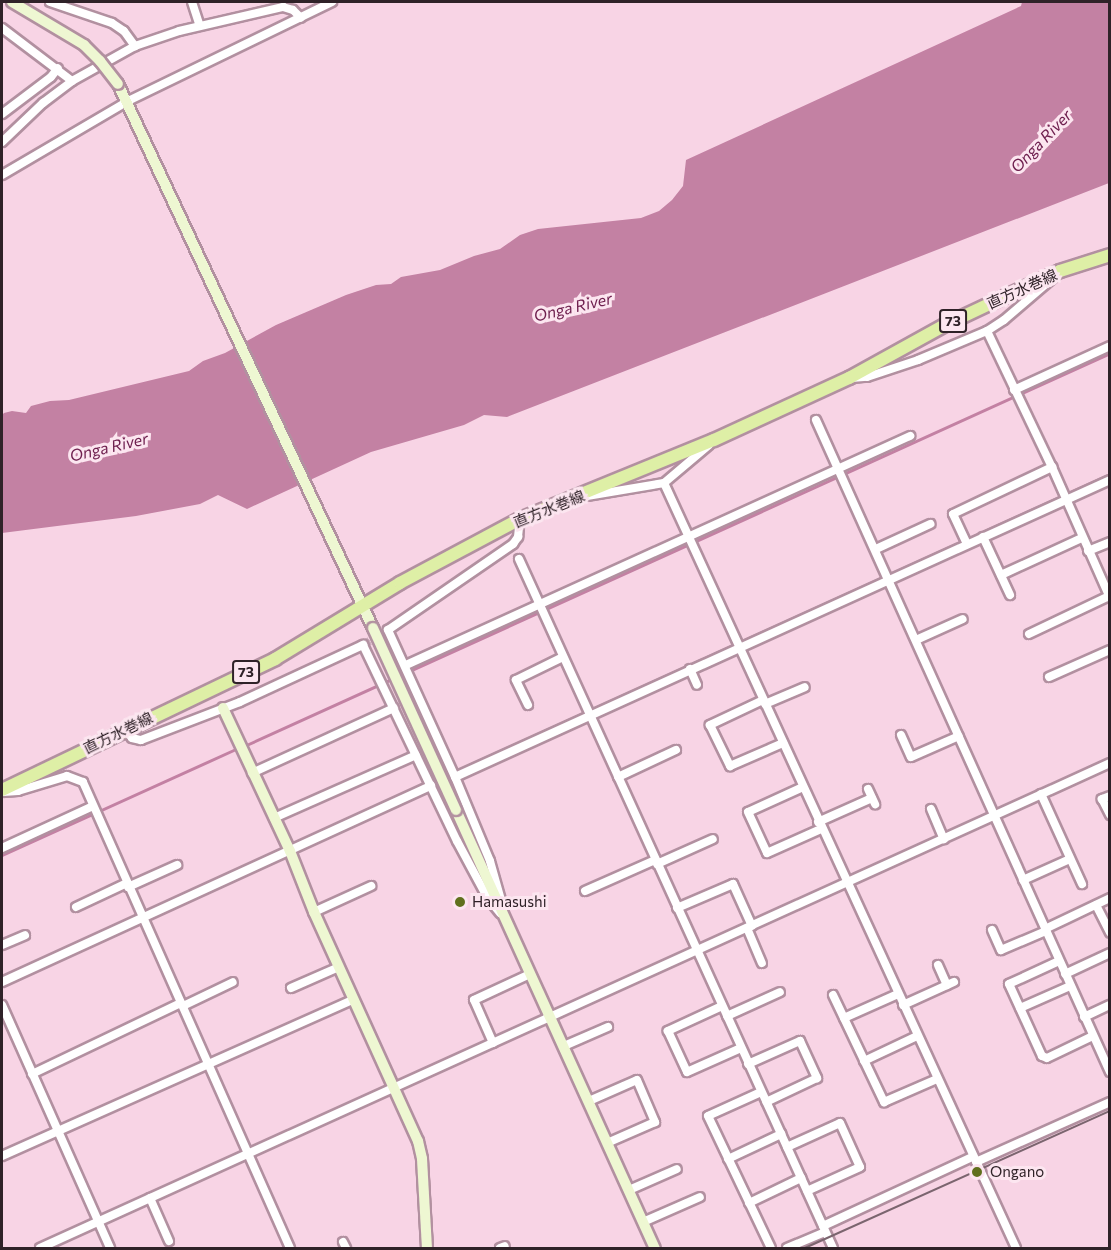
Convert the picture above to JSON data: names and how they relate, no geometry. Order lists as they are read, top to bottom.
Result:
{
  "streets": {
    "main road": ["直方水巻線", "73"]
  },
  "water": ["Onga River"],
  "places": ["Hamasushi", "Ongano"]
}
